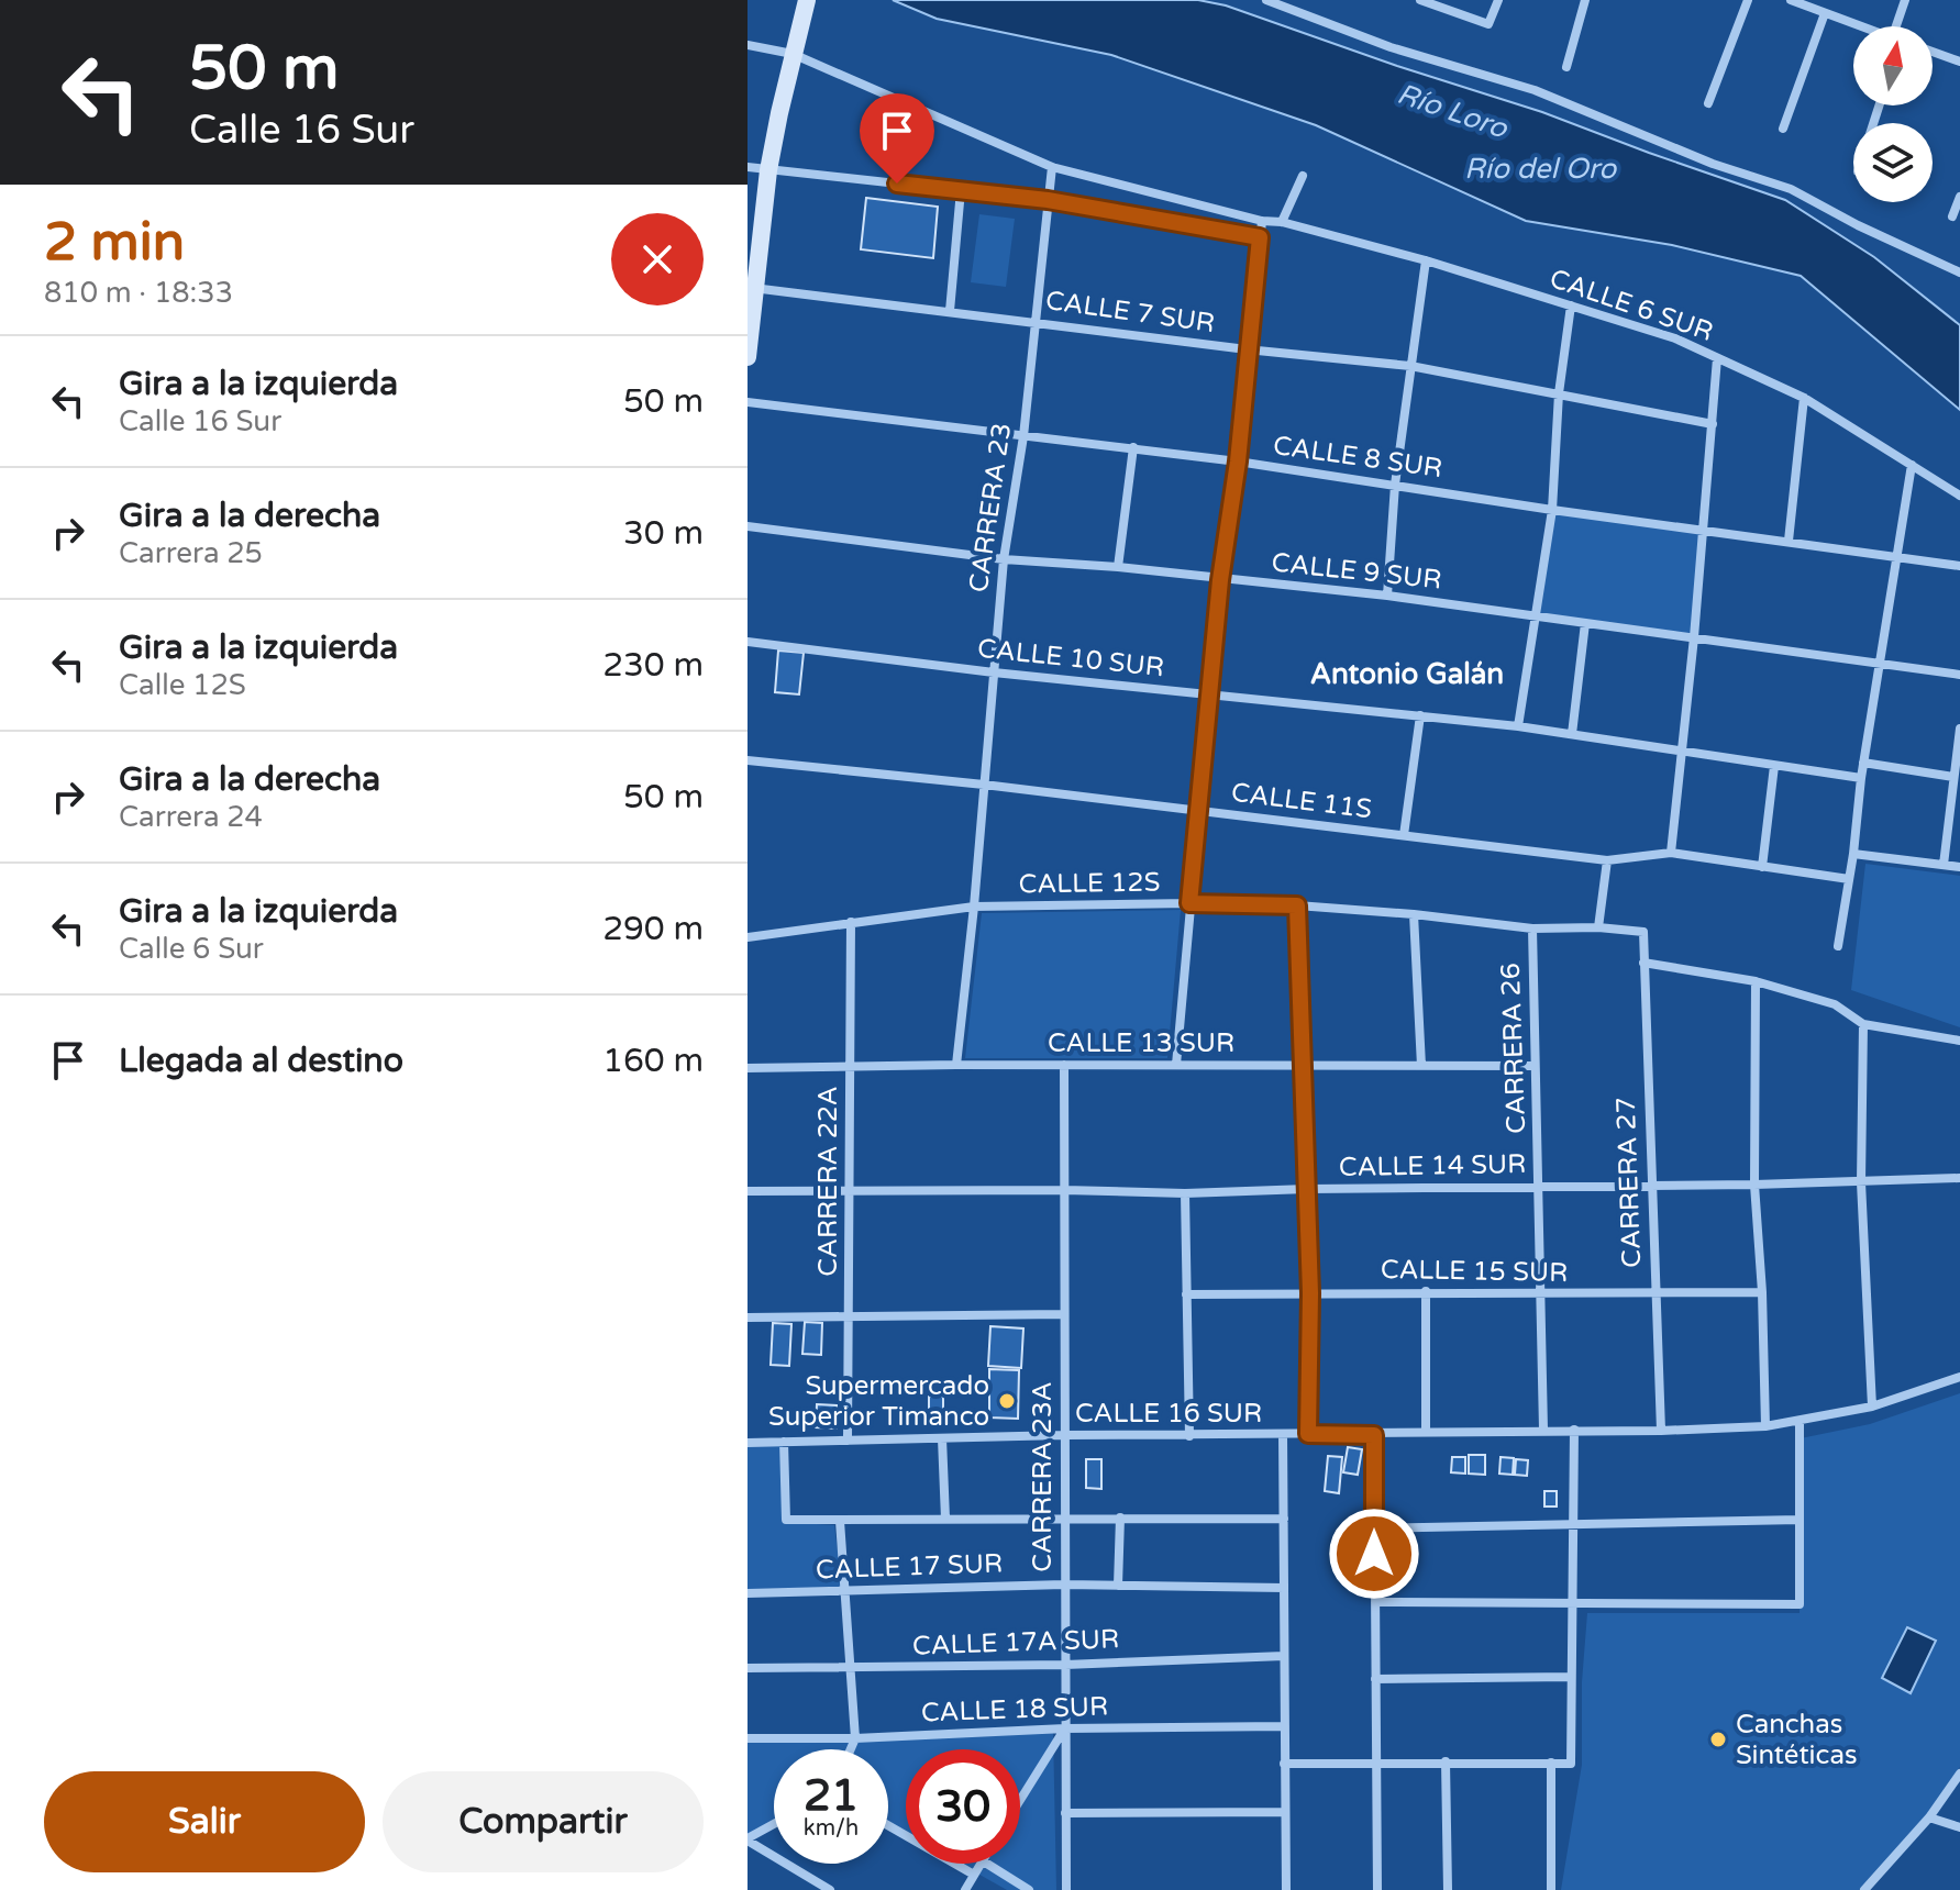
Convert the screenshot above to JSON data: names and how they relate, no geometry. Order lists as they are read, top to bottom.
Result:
{
  "streets": {
    "street": [
      "CALLE 6 SUR",
      "CALLE 7 SUR",
      "CALLE 8 SUR",
      "CARRERA 23",
      "CALLE 9 SUR",
      "CALLE 10 SUR",
      "CALLE 11S",
      "CALLE 12S",
      "CALLE 13 SUR",
      "CARRERA 26",
      "CALLE 14 SUR",
      "CARRERA 22A",
      "CARRERA 27",
      "CALLE 15 SUR",
      "CALLE 16 SUR",
      "CARRERA 23A",
      "CALLE 17 SUR",
      "CALLE 17A SUR",
      "CALLE 18 SUR"
    ]
  },
  "crossings": [
    ["CALLE 6 SUR", "CARRERA 23"],
    ["CALLE 7 SUR", "CARRERA 23"],
    ["CALLE 8 SUR", "CARRERA 23"],
    ["CARRERA 23", "CALLE 9 SUR"],
    ["CARRERA 23", "CALLE 10 SUR"],
    ["CARRERA 23", "CALLE 11S"],
    ["CARRERA 23", "CALLE 12S"],
    ["CARRERA 23", "CALLE 13 SUR"],
    ["CALLE 12S", "CARRERA 26"],
    ["CALLE 12S", "CARRERA 22A"],
    ["CALLE 12S", "CARRERA 27"],
    ["CALLE 13 SUR", "CARRERA 26"],
    ["CALLE 13 SUR", "CARRERA 22A"],
    ["CALLE 13 SUR", "CARRERA 23A"],
    ["CARRERA 26", "CALLE 14 SUR"],
    ["CARRERA 26", "CALLE 15 SUR"],
    ["CARRERA 26", "CALLE 16 SUR"],
    ["CALLE 14 SUR", "CARRERA 22A"],
    ["CALLE 14 SUR", "CARRERA 27"],
    ["CALLE 14 SUR", "CARRERA 23A"],
    ["CARRERA 22A", "CALLE 16 SUR"],
    ["CARRERA 27", "CALLE 15 SUR"],
    ["CARRERA 27", "CALLE 16 SUR"],
    ["CALLE 16 SUR", "CARRERA 23A"],
    ["CARRERA 23A", "CALLE 17 SUR"],
    ["CARRERA 23A", "CALLE 17A SUR"],
    ["CARRERA 23A", "CALLE 18 SUR"]
  ],
  "districts": ["Antonio Galán"],
  "water": ["Río Loro", "Río del Oro"],
  "places": ["Supermercado Superior Timanco", "Canchas Sintéticas"],
  "north": "top",
  "page": {
    "turn": ["50 m", "Calle 16 Sur"],
    "heading": ["2 min", "810 m · 18:33"],
    "list": [
      {
        "name": "Gira a la izquierda",
        "note": "Calle 16 Sur",
        "value": "50 m"
      },
      {
        "name": "Gira a la derecha",
        "note": "Carrera 25",
        "value": "30 m"
      },
      {
        "name": "Gira a la izquierda",
        "note": "Calle 12S",
        "value": "230 m"
      },
      {
        "name": "Gira a la derecha",
        "note": "Carrera 24",
        "value": "50 m"
      },
      {
        "name": "Gira a la izquierda",
        "note": "Calle 6 Sur",
        "value": "290 m"
      },
      {
        "name": "Llegada al destino",
        "value": "160 m"
      }
    ],
    "speed": "21 km/h",
    "limit": "30",
    "buttons": ["Salir", "Compartir"]
  }
}
